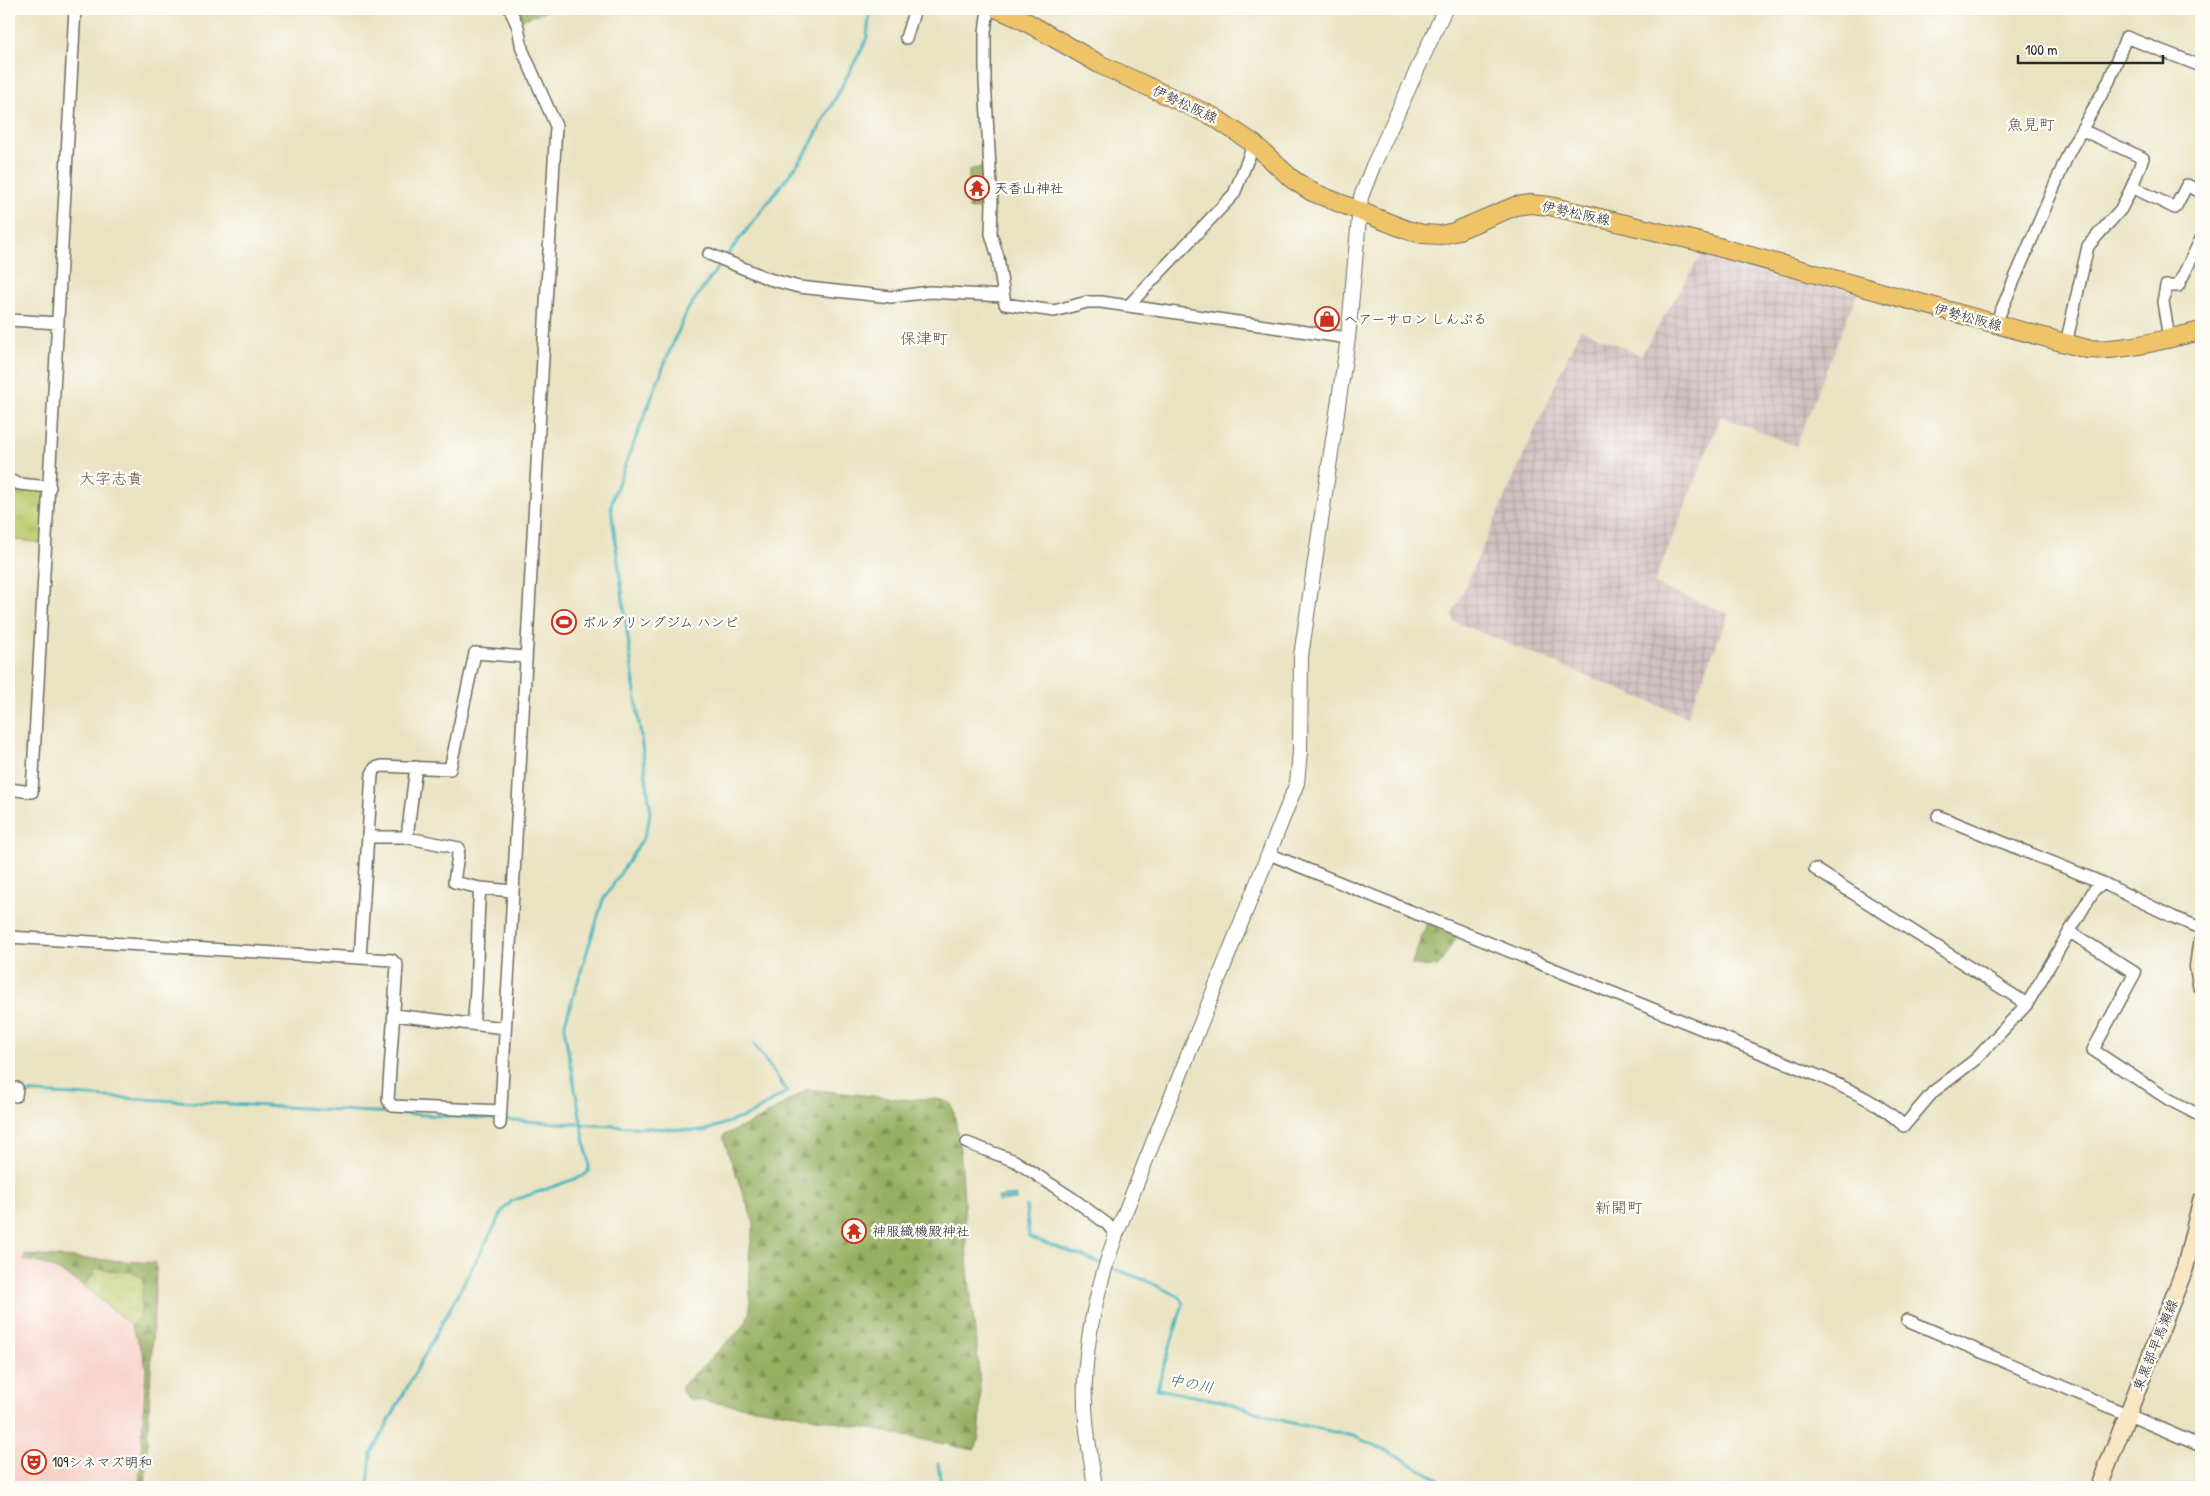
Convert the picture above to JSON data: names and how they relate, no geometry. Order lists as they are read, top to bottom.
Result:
{
  "streets": {
    "main road": ["伊勢松阪線", "東黒部早馬瀬線"]
  },
  "districts": [
    "魚見町",
    "保津町",
    "大字志貴",
    "新開町"
  ],
  "water": ["中の川"],
  "places": {
    "temple": ["天香山神社", "神服織機殿神社"],
    "shop": ["ヘアーサロン しんぷる"],
    "sports": ["ボルダリングジム ハンピ"],
    "theatre": ["109シネマズ明和"]
  },
  "scale_bar": "100 m"
}
